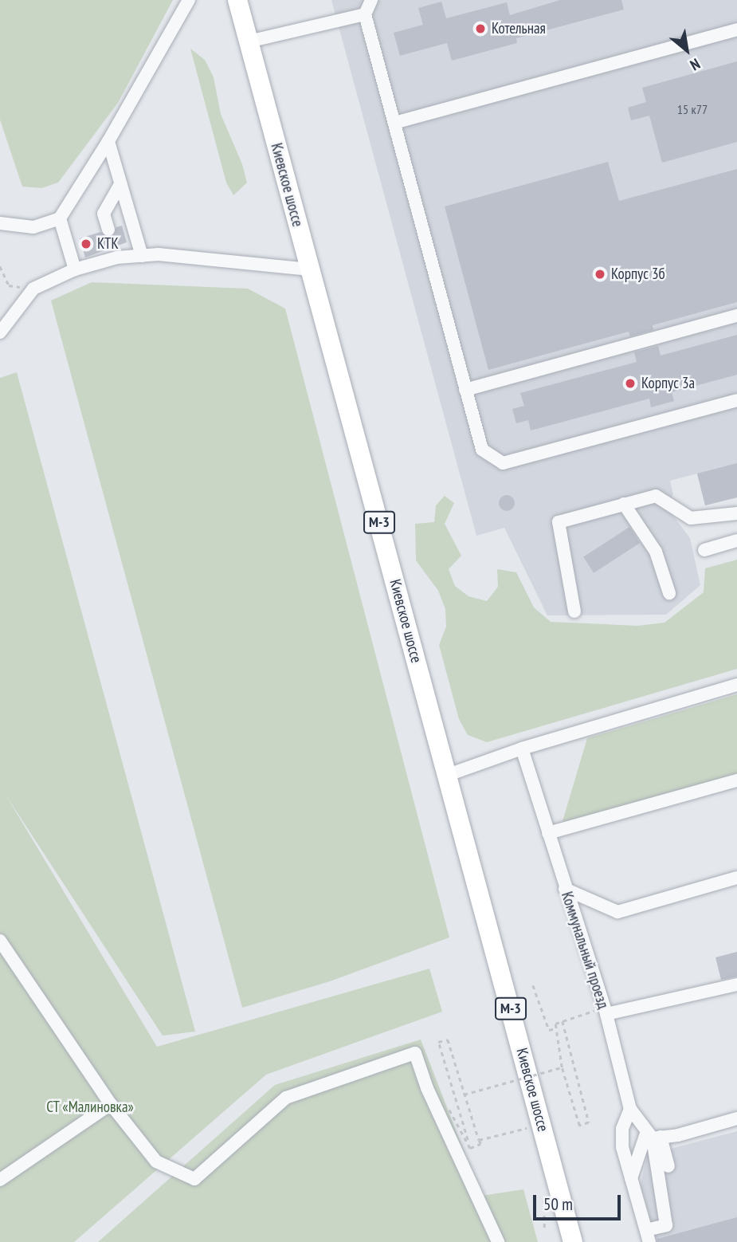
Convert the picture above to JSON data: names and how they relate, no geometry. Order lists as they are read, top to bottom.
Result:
{
  "streets": {
    "highway": ["Киевское шоссе", "М-3"],
    "street": ["Коммунальный проезд"]
  },
  "parks": ["СТ «Малиновка»"],
  "places": [
    "Котельная",
    "КТК",
    "Корпус 3б",
    "Корпус 3a"
  ],
  "house_numbers": ["15 к77"],
  "scale_bar": "50 m",
  "north": "bottom right"
}
